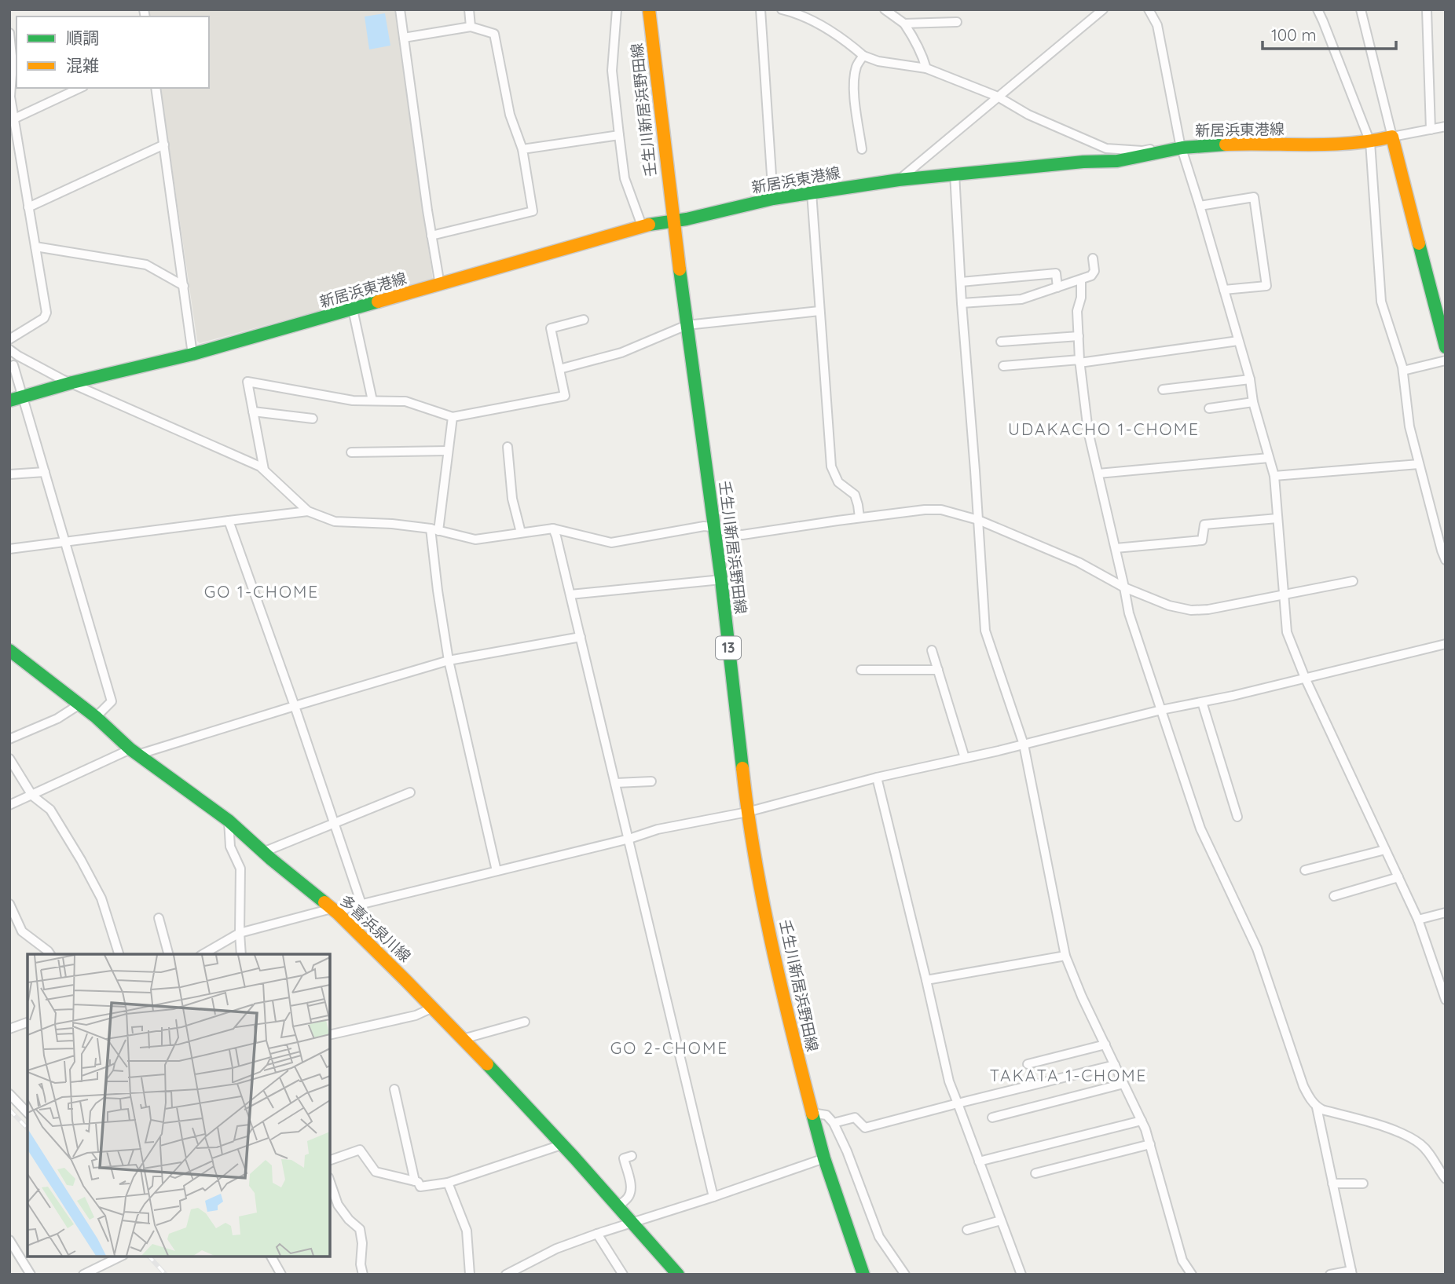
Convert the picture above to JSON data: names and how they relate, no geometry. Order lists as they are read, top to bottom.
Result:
{
  "streets": {
    "main road": [
      "壬生川新居浜野田線",
      "新居浜東港線",
      "13",
      "多喜浜泉川線"
    ]
  },
  "crossings": [
    ["壬生川新居浜野田線", "新居浜東港線"]
  ],
  "districts": [
    "UDAKACHO 1-CHOME",
    "GO 1-CHOME",
    "GO 2-CHOME",
    "TAKATA 1-CHOME"
  ],
  "legend": ["順調", "混雑"],
  "scale_bar": "100 m"
}
